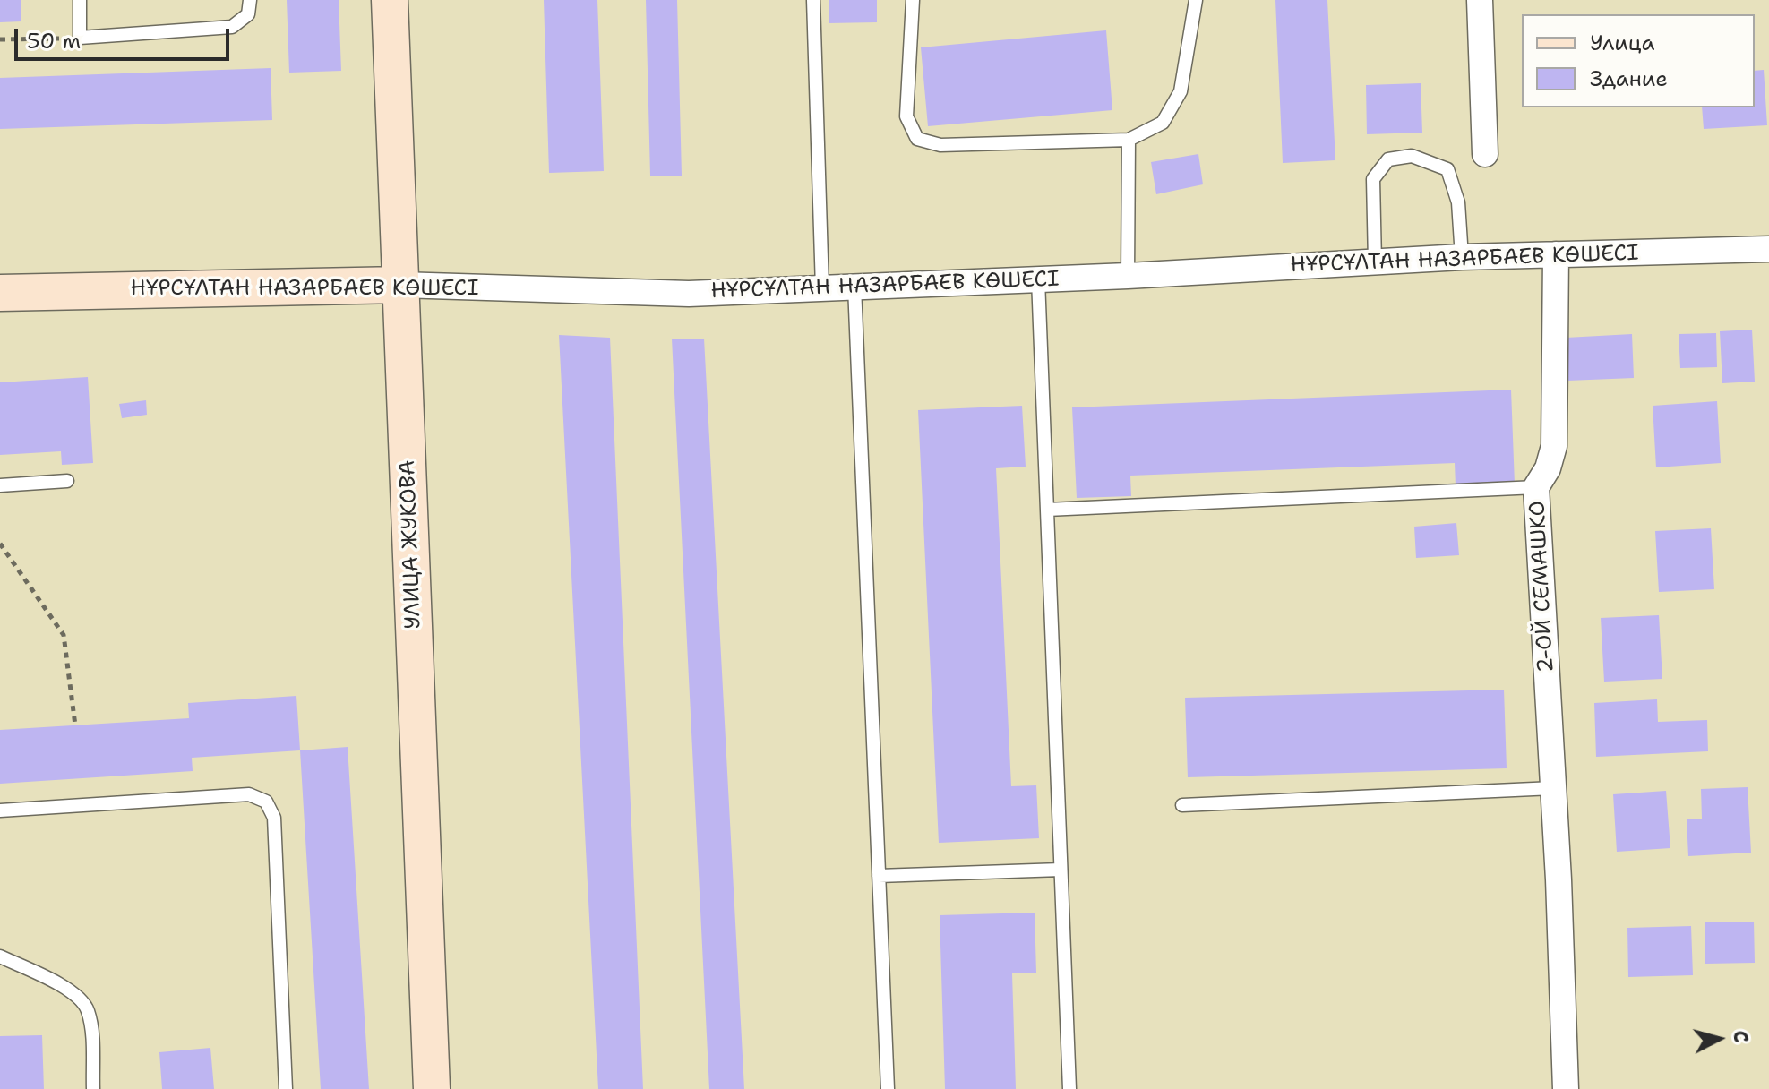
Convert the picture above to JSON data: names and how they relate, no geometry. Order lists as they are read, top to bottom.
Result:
{
  "streets": {
    "main road": ["НҰРСҰЛТАН НАЗАРБАЕВ КӨШЕСІ", "УЛИЦА ЖУКОВА"],
    "street": ["2-ОЙ СЕМАШКО"]
  },
  "crossings": [
    ["НҰРСҰЛТАН НАЗАРБАЕВ КӨШЕСІ", "УЛИЦА ЖУКОВА"],
    ["НҰРСҰЛТАН НАЗАРБАЕВ КӨШЕСІ", "2-ОЙ СЕМАШКО"]
  ],
  "legend": ["Улица", "Здание"],
  "scale_bar": "50 m",
  "north": "right"
}
